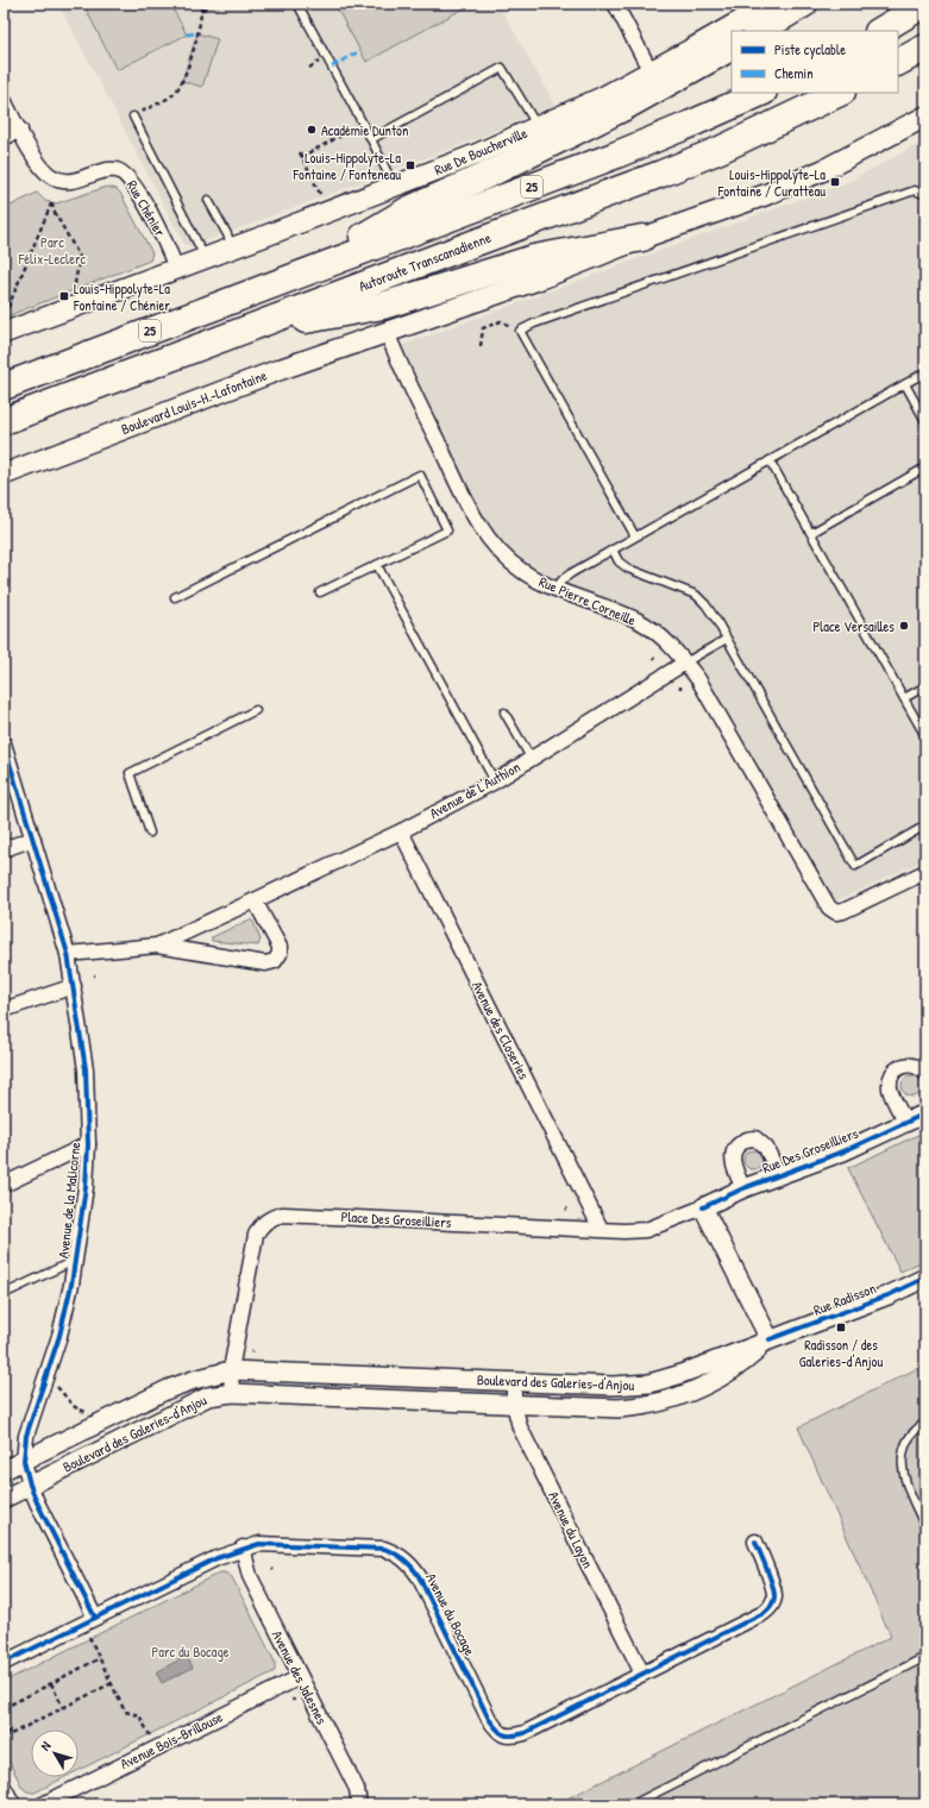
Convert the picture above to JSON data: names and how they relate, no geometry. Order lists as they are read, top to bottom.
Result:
{
  "streets": {
    "highway": ["25", "Autoroute Transcanadienne"],
    "main road": ["Rue De Boucherville", "Boulevard Louis-H.-Lafontaine"],
    "street": [
      "Rue Chénier",
      "Rue Pierre Corneille",
      "Avenue de L'Authion",
      "Avenue des Closeries",
      "Rue Des Groseilliers",
      "Avenue de la Malicorne",
      "Place Des Groseilliers",
      "Rue Radisson",
      "Boulevard des Galeries-d'Anjou",
      "Avenue du Layon",
      "Avenue du Bocage",
      "Avenue des Jalesnes",
      "Avenue Bois-Brillouse"
    ]
  },
  "crossings": [
    ["Rue De Boucherville", "Rue Chénier"],
    ["Boulevard Louis-H.-Lafontaine", "Rue Pierre Corneille"],
    ["Rue Pierre Corneille", "Avenue de L'Authion"],
    ["Avenue de L'Authion", "Avenue des Closeries"],
    ["Avenue de L'Authion", "Avenue de la Malicorne"],
    ["Avenue des Closeries", "Place Des Groseilliers"],
    ["Rue Des Groseilliers", "Place Des Groseilliers"],
    ["Avenue de la Malicorne", "Boulevard des Galeries-d'Anjou"],
    ["Avenue de la Malicorne", "Avenue du Bocage"],
    ["Place Des Groseilliers", "Boulevard des Galeries-d'Anjou"],
    ["Rue Radisson", "Boulevard des Galeries-d'Anjou"],
    ["Boulevard des Galeries-d'Anjou", "Avenue du Layon"],
    ["Avenue du Layon", "Avenue du Bocage"],
    ["Avenue du Bocage", "Avenue des Jalesnes"],
    ["Avenue des Jalesnes", "Avenue Bois-Brillouse"]
  ],
  "parks": ["Parc Félix-Leclerc", "Parc du Bocage"],
  "places": {
    "other": ["Académie Dunton", "Place Versailles"],
    "transit": [
      "Louis-Hippolyte-La Fontaine / Fonteneau",
      "Louis-Hippolyte-La Fontaine / Curatteau",
      "Louis-Hippolyte-La Fontaine / Chénier",
      "Radisson / des Galeries-d'Anjou"
    ]
  },
  "legend": ["Piste cyclable", "Chemin"],
  "north": "top left"
}
